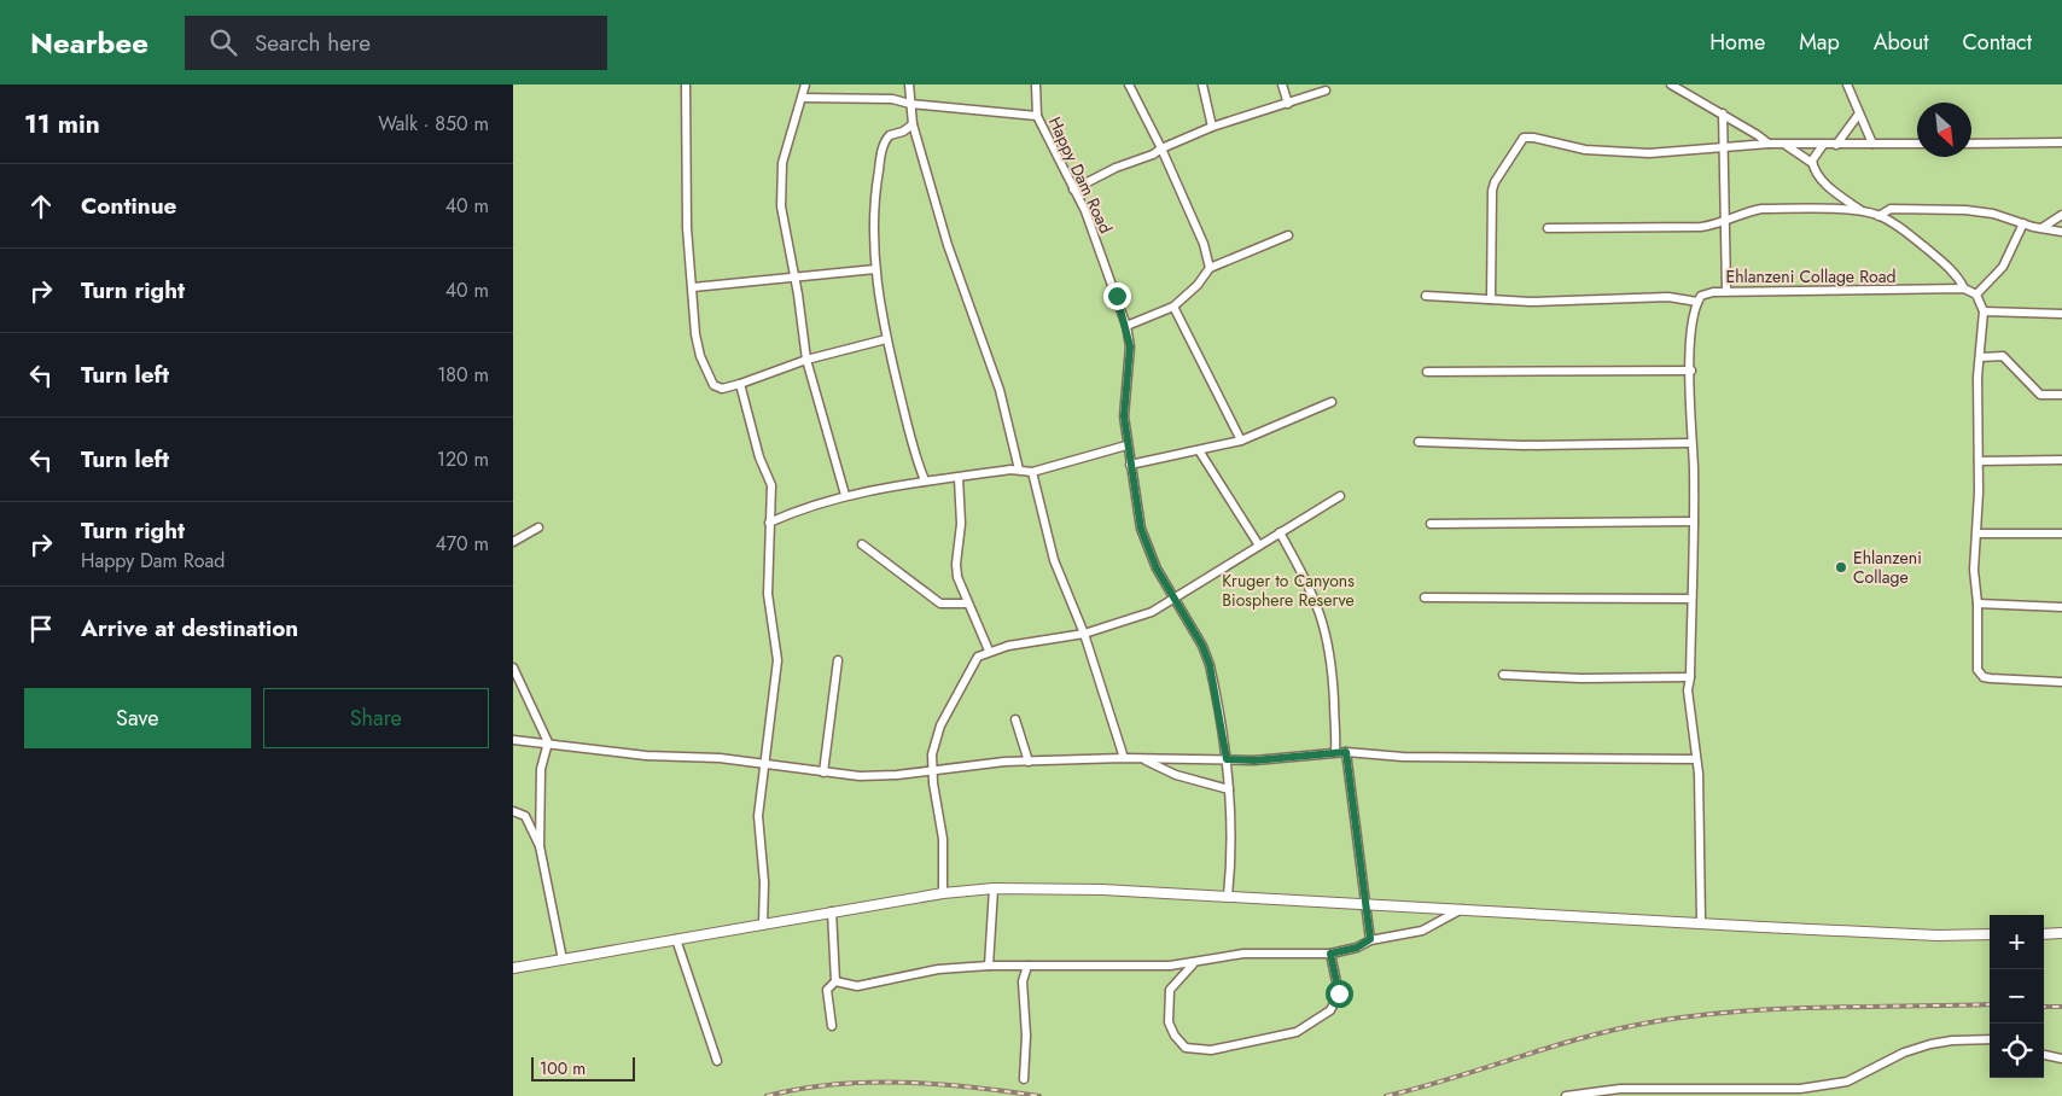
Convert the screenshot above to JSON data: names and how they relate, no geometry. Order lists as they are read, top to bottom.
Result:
{
  "streets": {
    "street": ["Happy Dam Road", "Ehlanzeni Collage Road"]
  },
  "parks": ["Kruger to Canyons Biosphere Reserve"],
  "places": ["Ehlanzeni Collage"],
  "scale_bar": "100 m",
  "north": "bottom right",
  "page": {
    "header": "Nearbee",
    "search": "Search here",
    "nav": [
      "Home",
      "Map",
      "About",
      "Contact"
    ],
    "heading": ["11 min", "Walk · 850 m"],
    "list": [
      ["Continue", "40 m"],
      ["Turn right", "40 m"],
      ["Turn left", "180 m"],
      ["Turn left", "120 m"],
      ["Turn right", "Happy Dam Road", "470 m"],
      "Arrive at destination"
    ],
    "buttons": ["Save", "Share"],
    "map_buttons": ["+", "−"],
    "scale": "100 m"
  }
}
